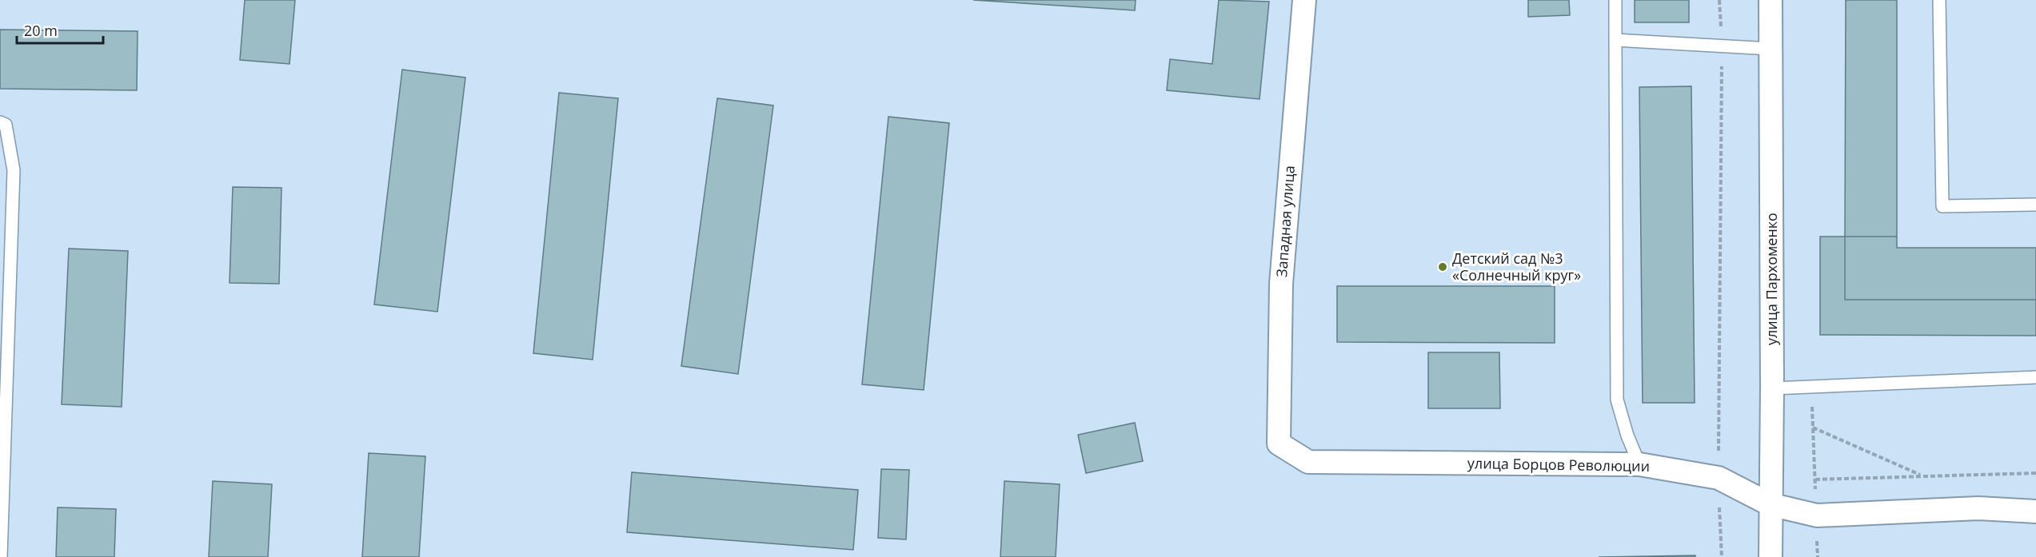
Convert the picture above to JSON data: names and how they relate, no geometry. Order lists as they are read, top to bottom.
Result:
{
  "streets": {
    "street": ["Западная улица", "улица Пархоменко", "улица Борцов Революции"]
  },
  "crossings": [
    ["Западная улица", "улица Борцов Революции"],
    ["улица Пархоменко", "улица Борцов Революции"]
  ],
  "places": ["Детский сад №3 «Солнечный круг»"],
  "scale_bar": "20 m"
}
